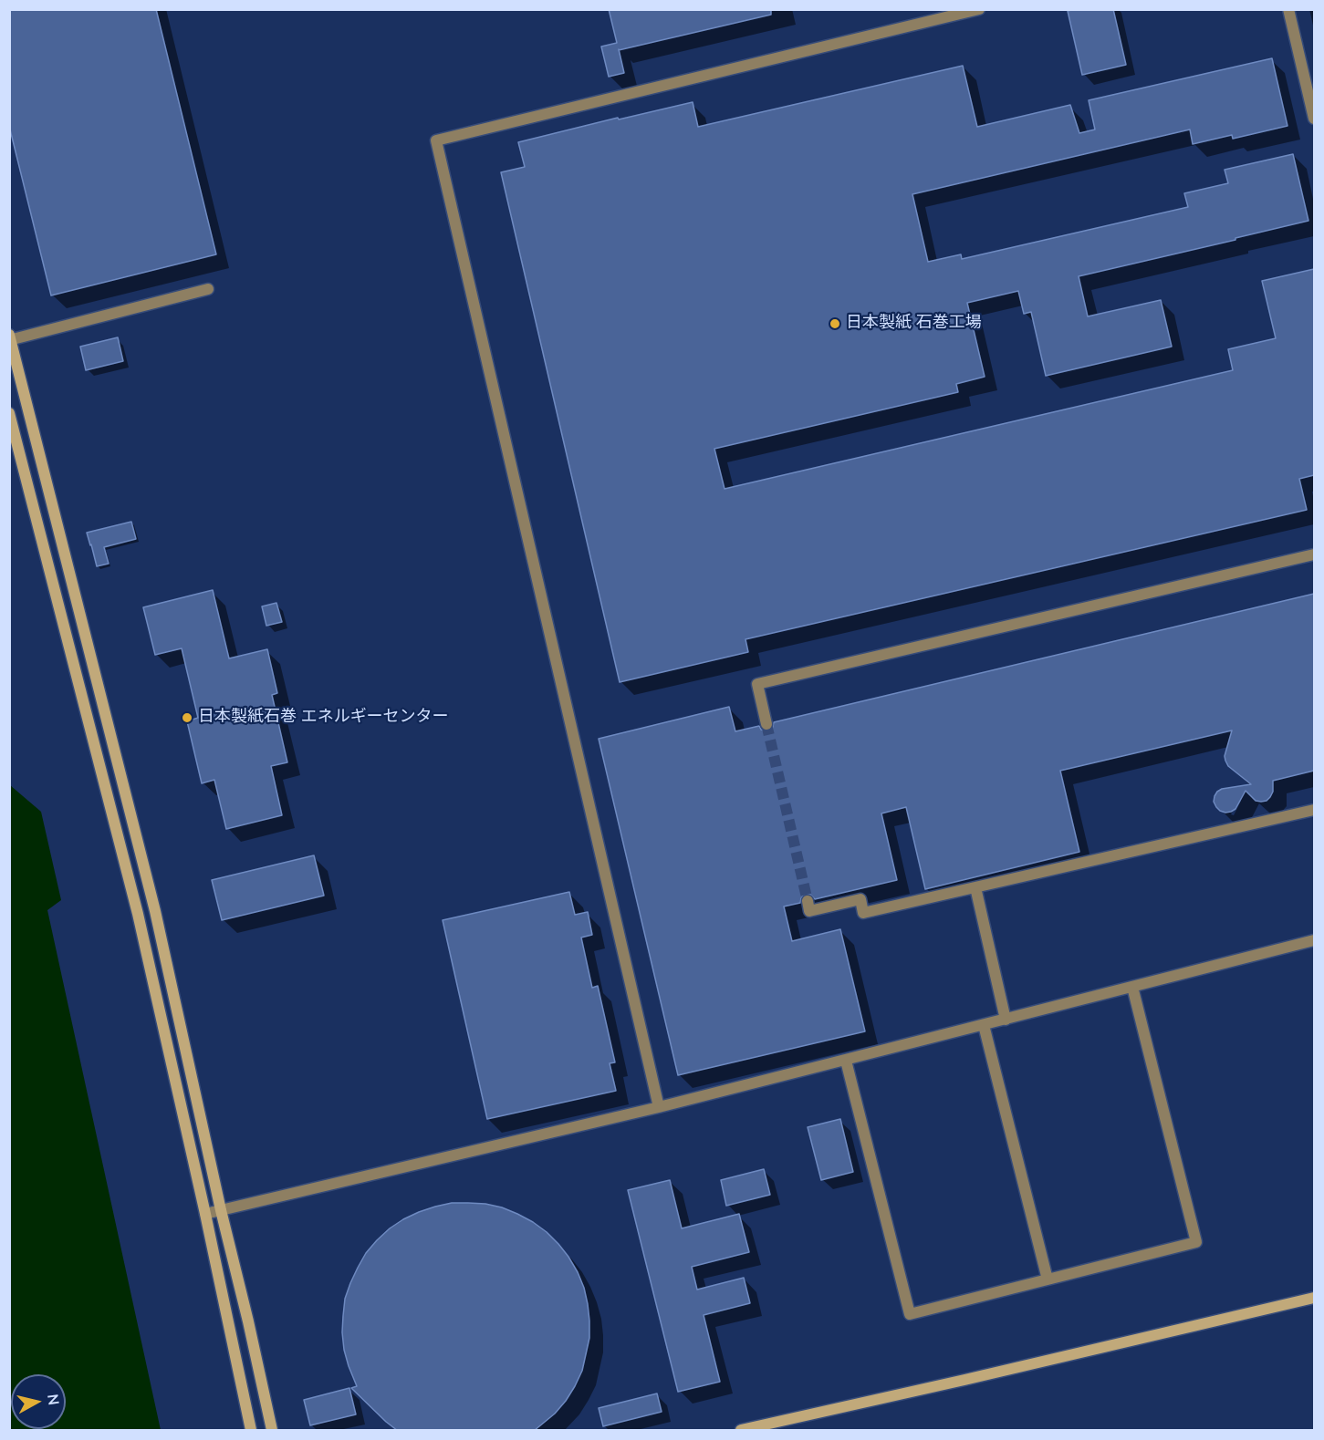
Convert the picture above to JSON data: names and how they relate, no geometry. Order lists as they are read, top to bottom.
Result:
{
  "places": ["日本製紙 石巻工場", "日本製紙石巻 エネルギーセンター"],
  "north": "right"
}
